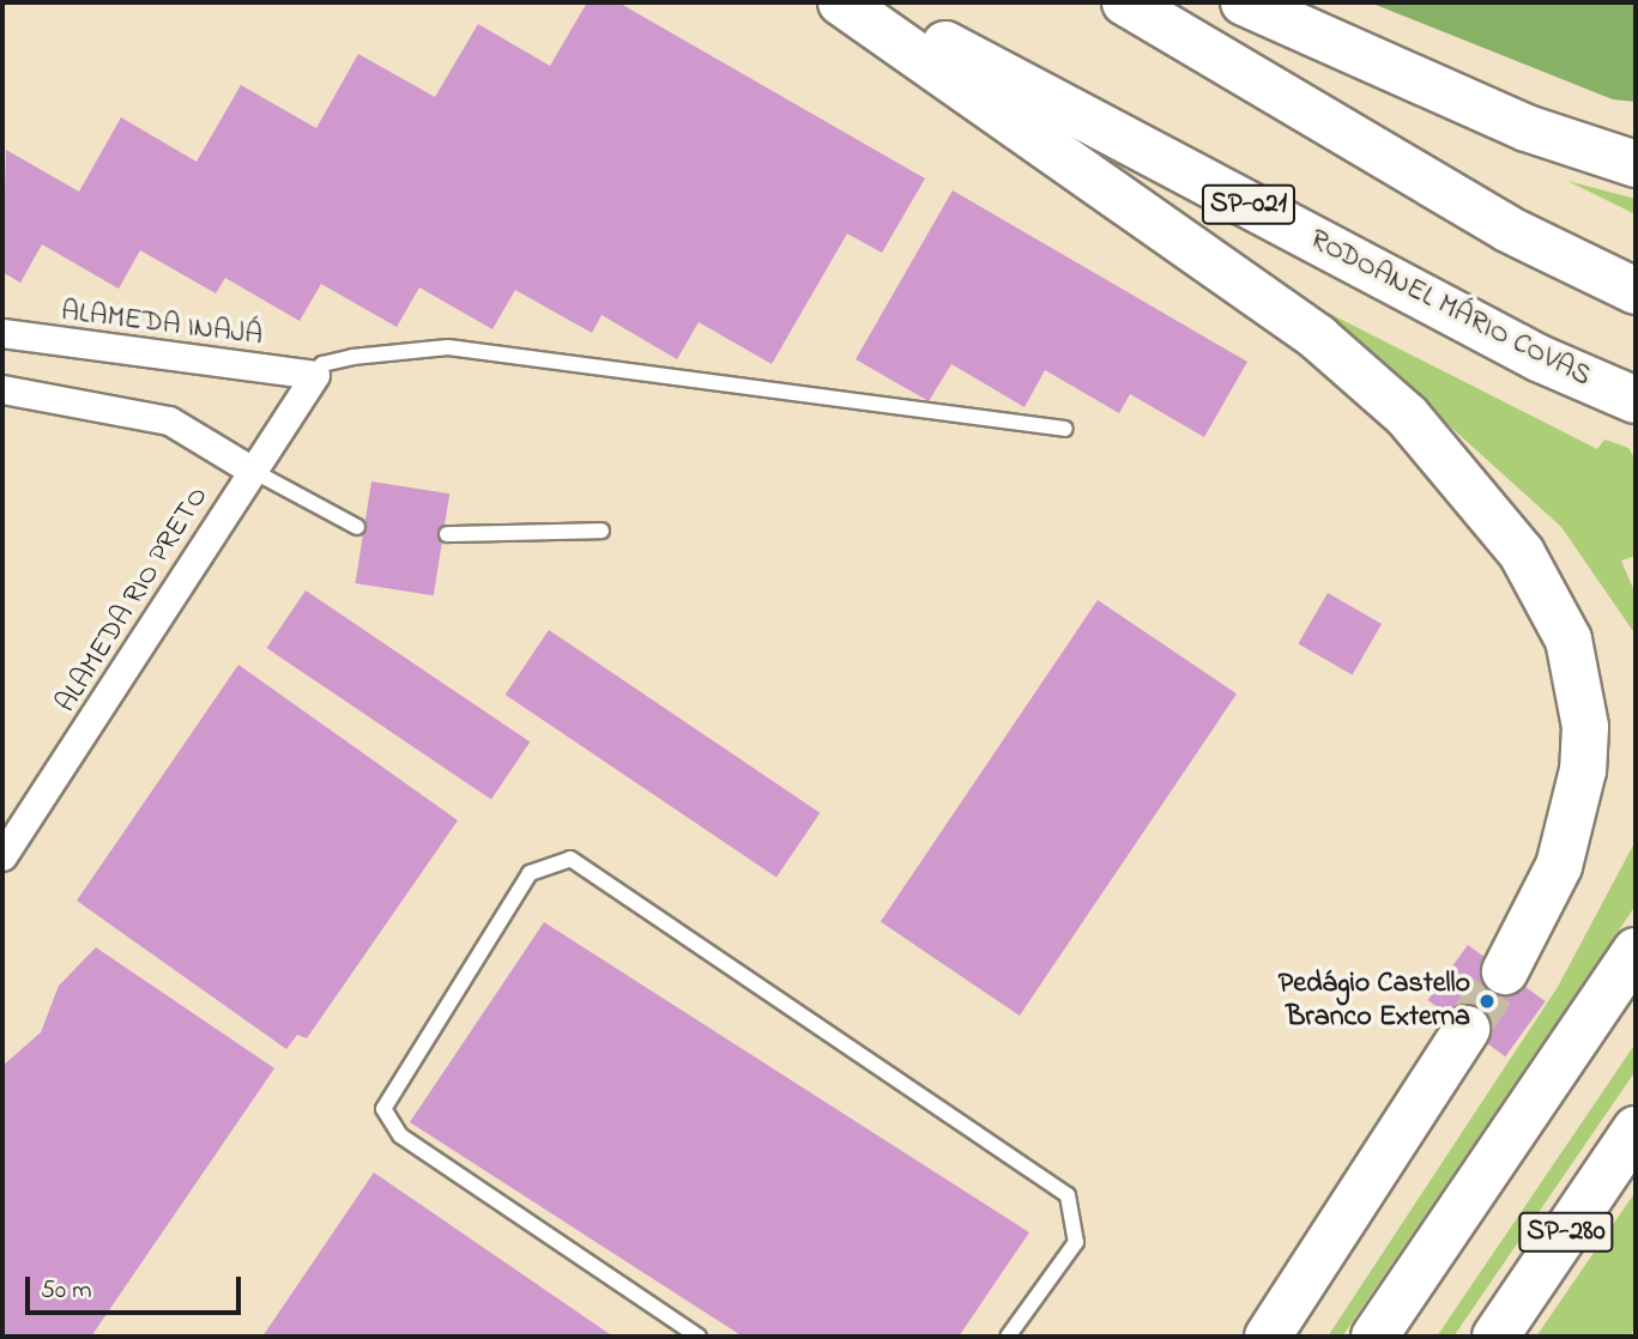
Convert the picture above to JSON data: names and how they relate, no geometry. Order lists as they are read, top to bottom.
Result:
{
  "streets": {
    "highway": ["SP-021", "RODOANEL MÁRIO COVAS", "SP-280"],
    "street": ["ALAMEDA INAJÁ", "ALAMEDA RIO PRETO"]
  },
  "crossings": [
    ["ALAMEDA INAJÁ", "ALAMEDA RIO PRETO"]
  ],
  "places": ["Pedágio Castello Branco Externa"],
  "scale_bar": "50 m"
}
